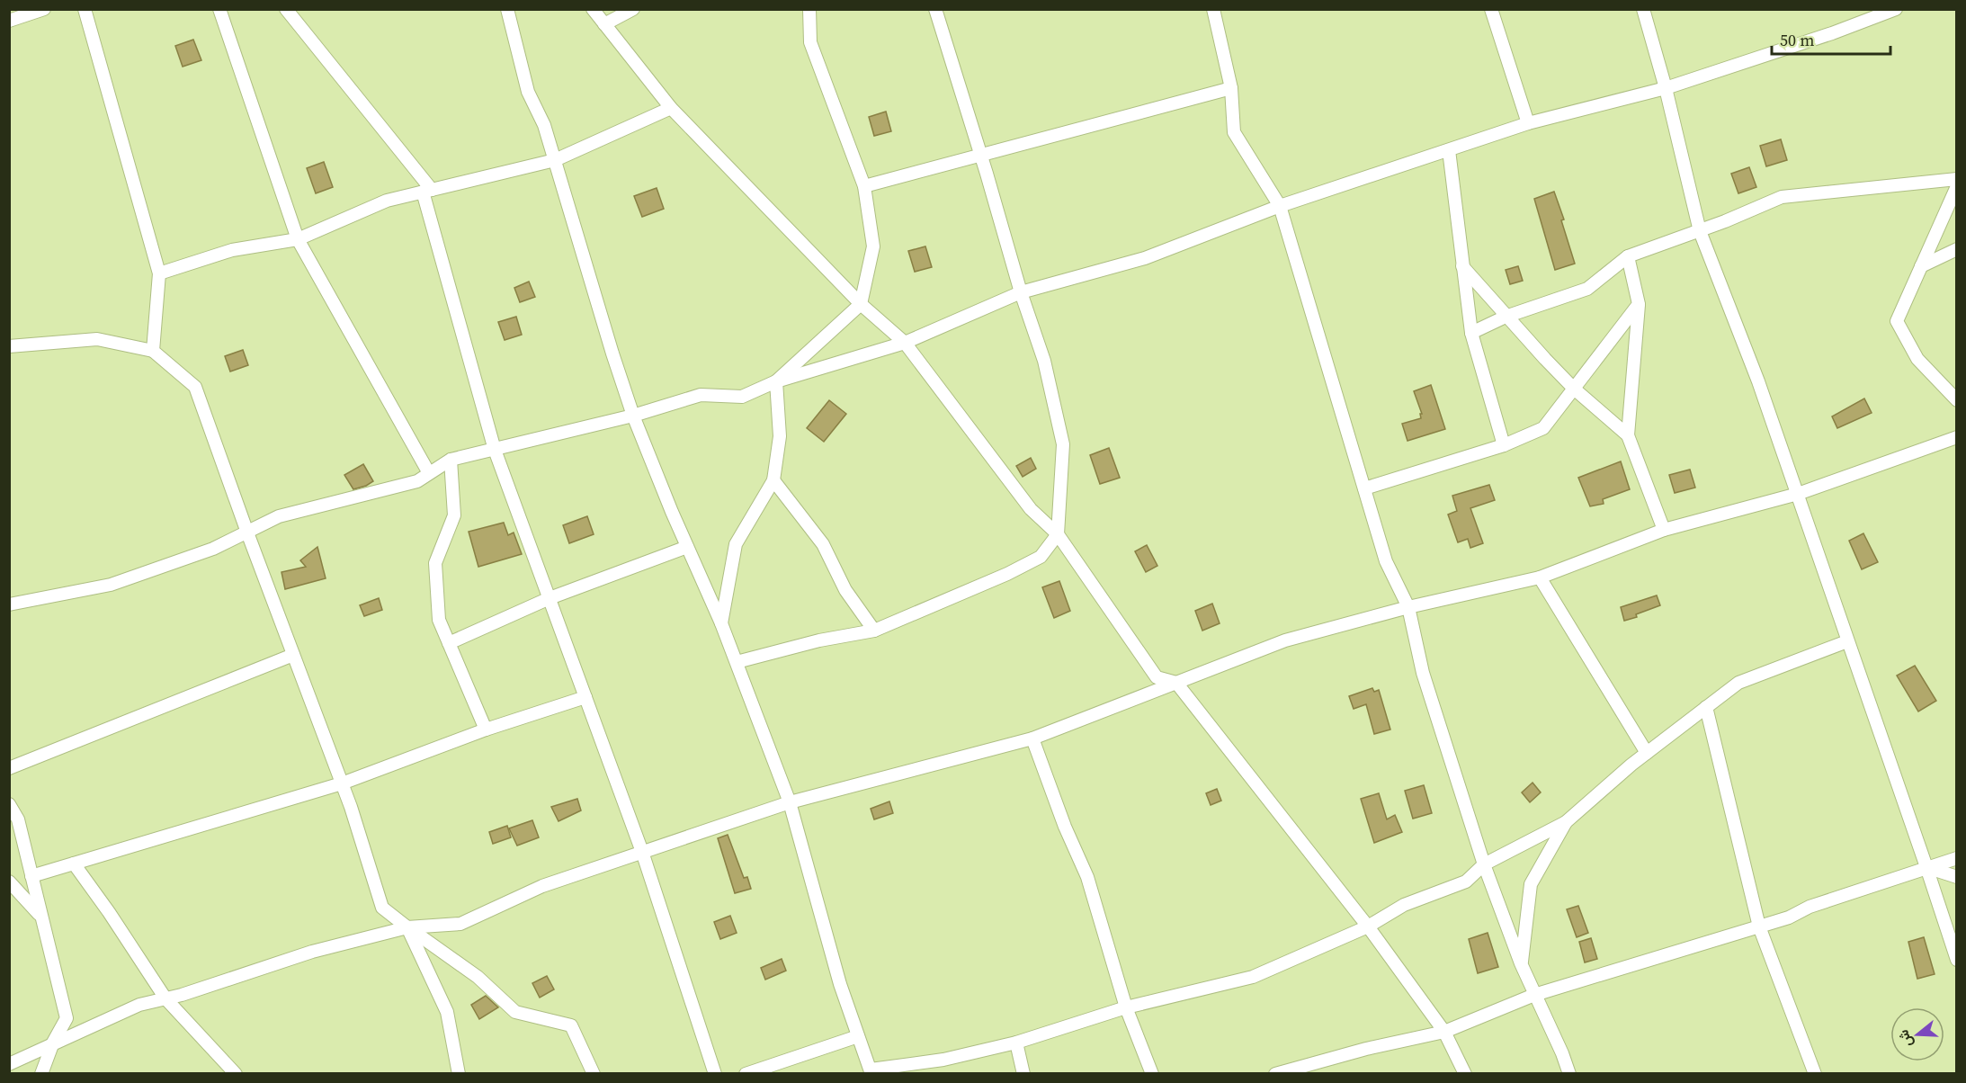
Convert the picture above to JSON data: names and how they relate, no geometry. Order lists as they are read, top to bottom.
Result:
{
  "scale_bar": "50 m",
  "north": "left"
}
